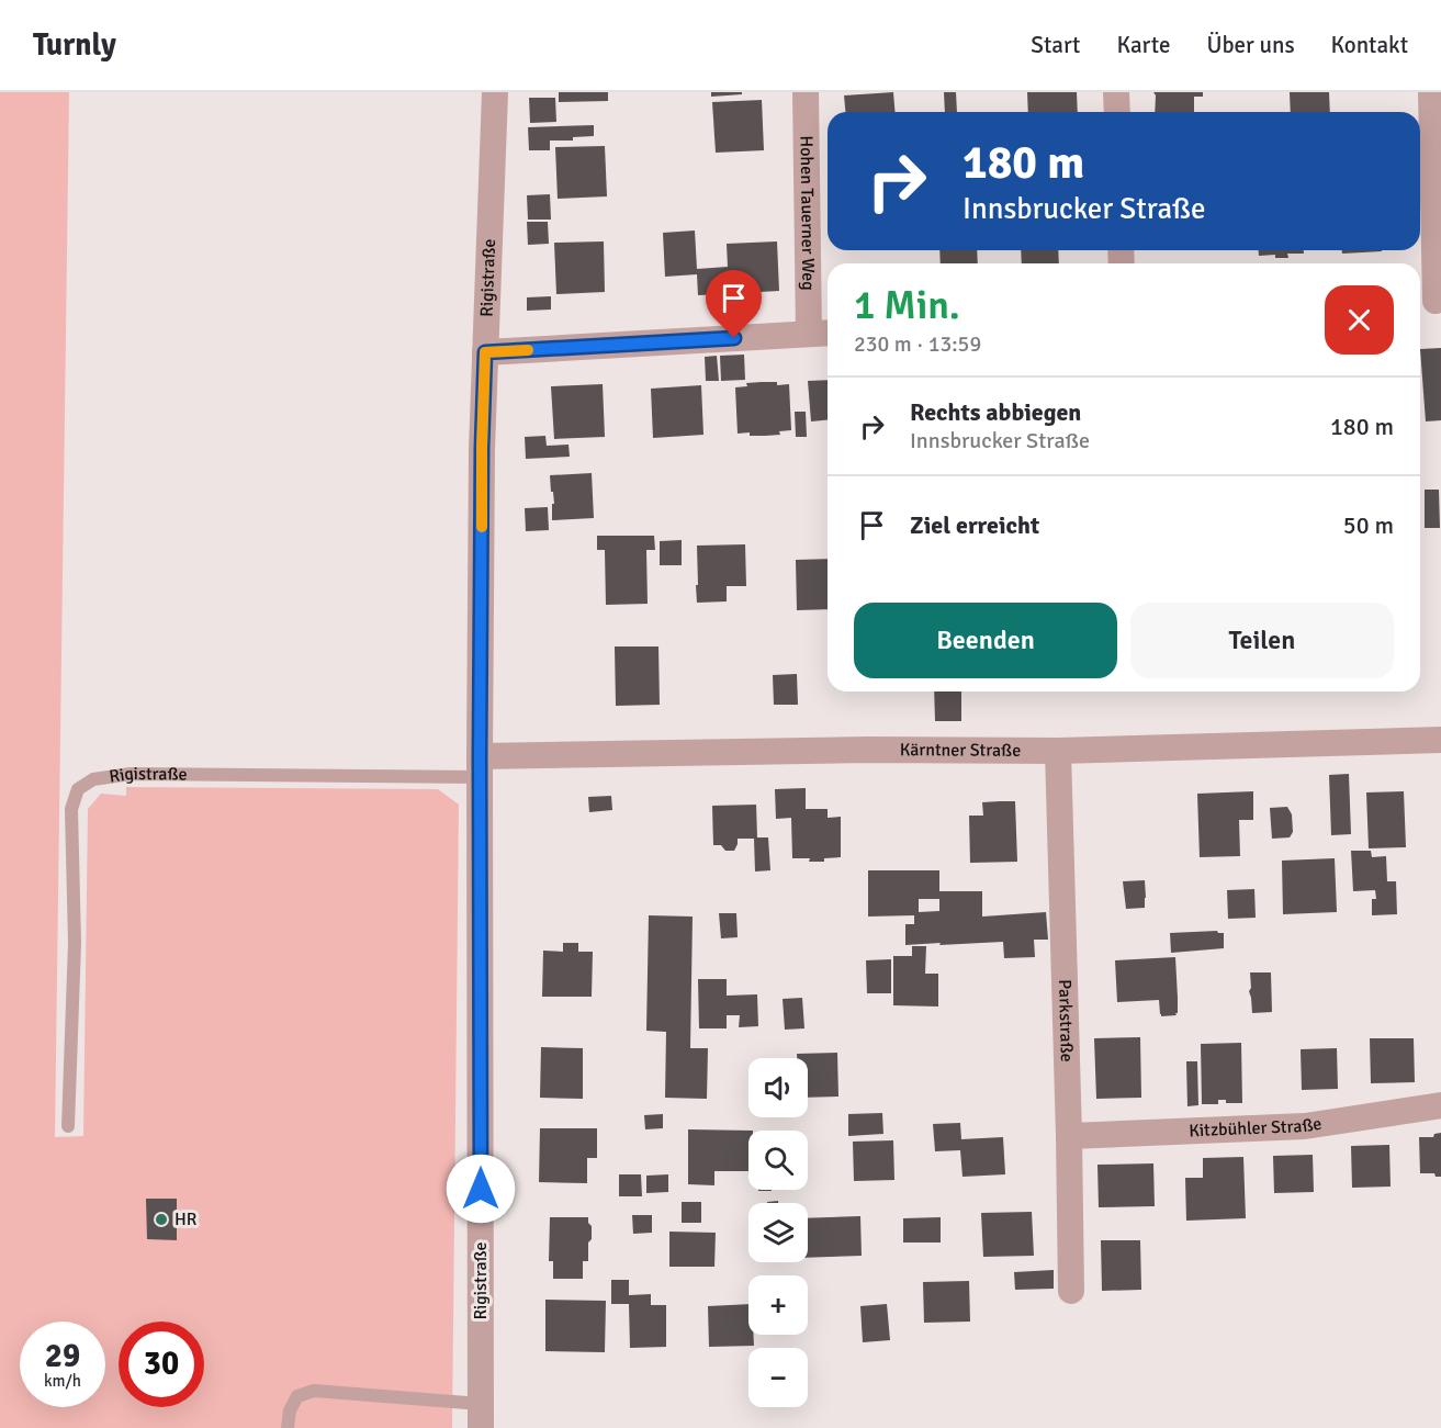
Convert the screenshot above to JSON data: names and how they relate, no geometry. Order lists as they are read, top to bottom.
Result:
{
  "streets": {
    "street": [
      "Hohen Tauerner Weg",
      "Rigistraße",
      "Kärntner Straße",
      "Parkstraße",
      "Kitzbühler Straße"
    ]
  },
  "crossings": [
    ["Rigistraße", "Kärntner Straße"],
    ["Kärntner Straße", "Parkstraße"],
    ["Parkstraße", "Kitzbühler Straße"]
  ],
  "places": ["HR"],
  "page": {
    "header": "Turnly",
    "nav": [
      "Start",
      "Karte",
      "Über uns",
      "Kontakt"
    ],
    "turn": ["180 m", "Innsbrucker Straße"],
    "heading": ["1 Min.", "230 m · 13:59"],
    "list": [
      {
        "name": "Rechts abbiegen",
        "note": "Innsbrucker Straße",
        "value": "180 m"
      },
      {
        "name": "Ziel erreicht",
        "value": "50 m"
      }
    ],
    "buttons": ["Beenden", "Teilen"],
    "map_buttons": ["+", "−"],
    "speed": "29 km/h",
    "limit": "30"
  }
}
